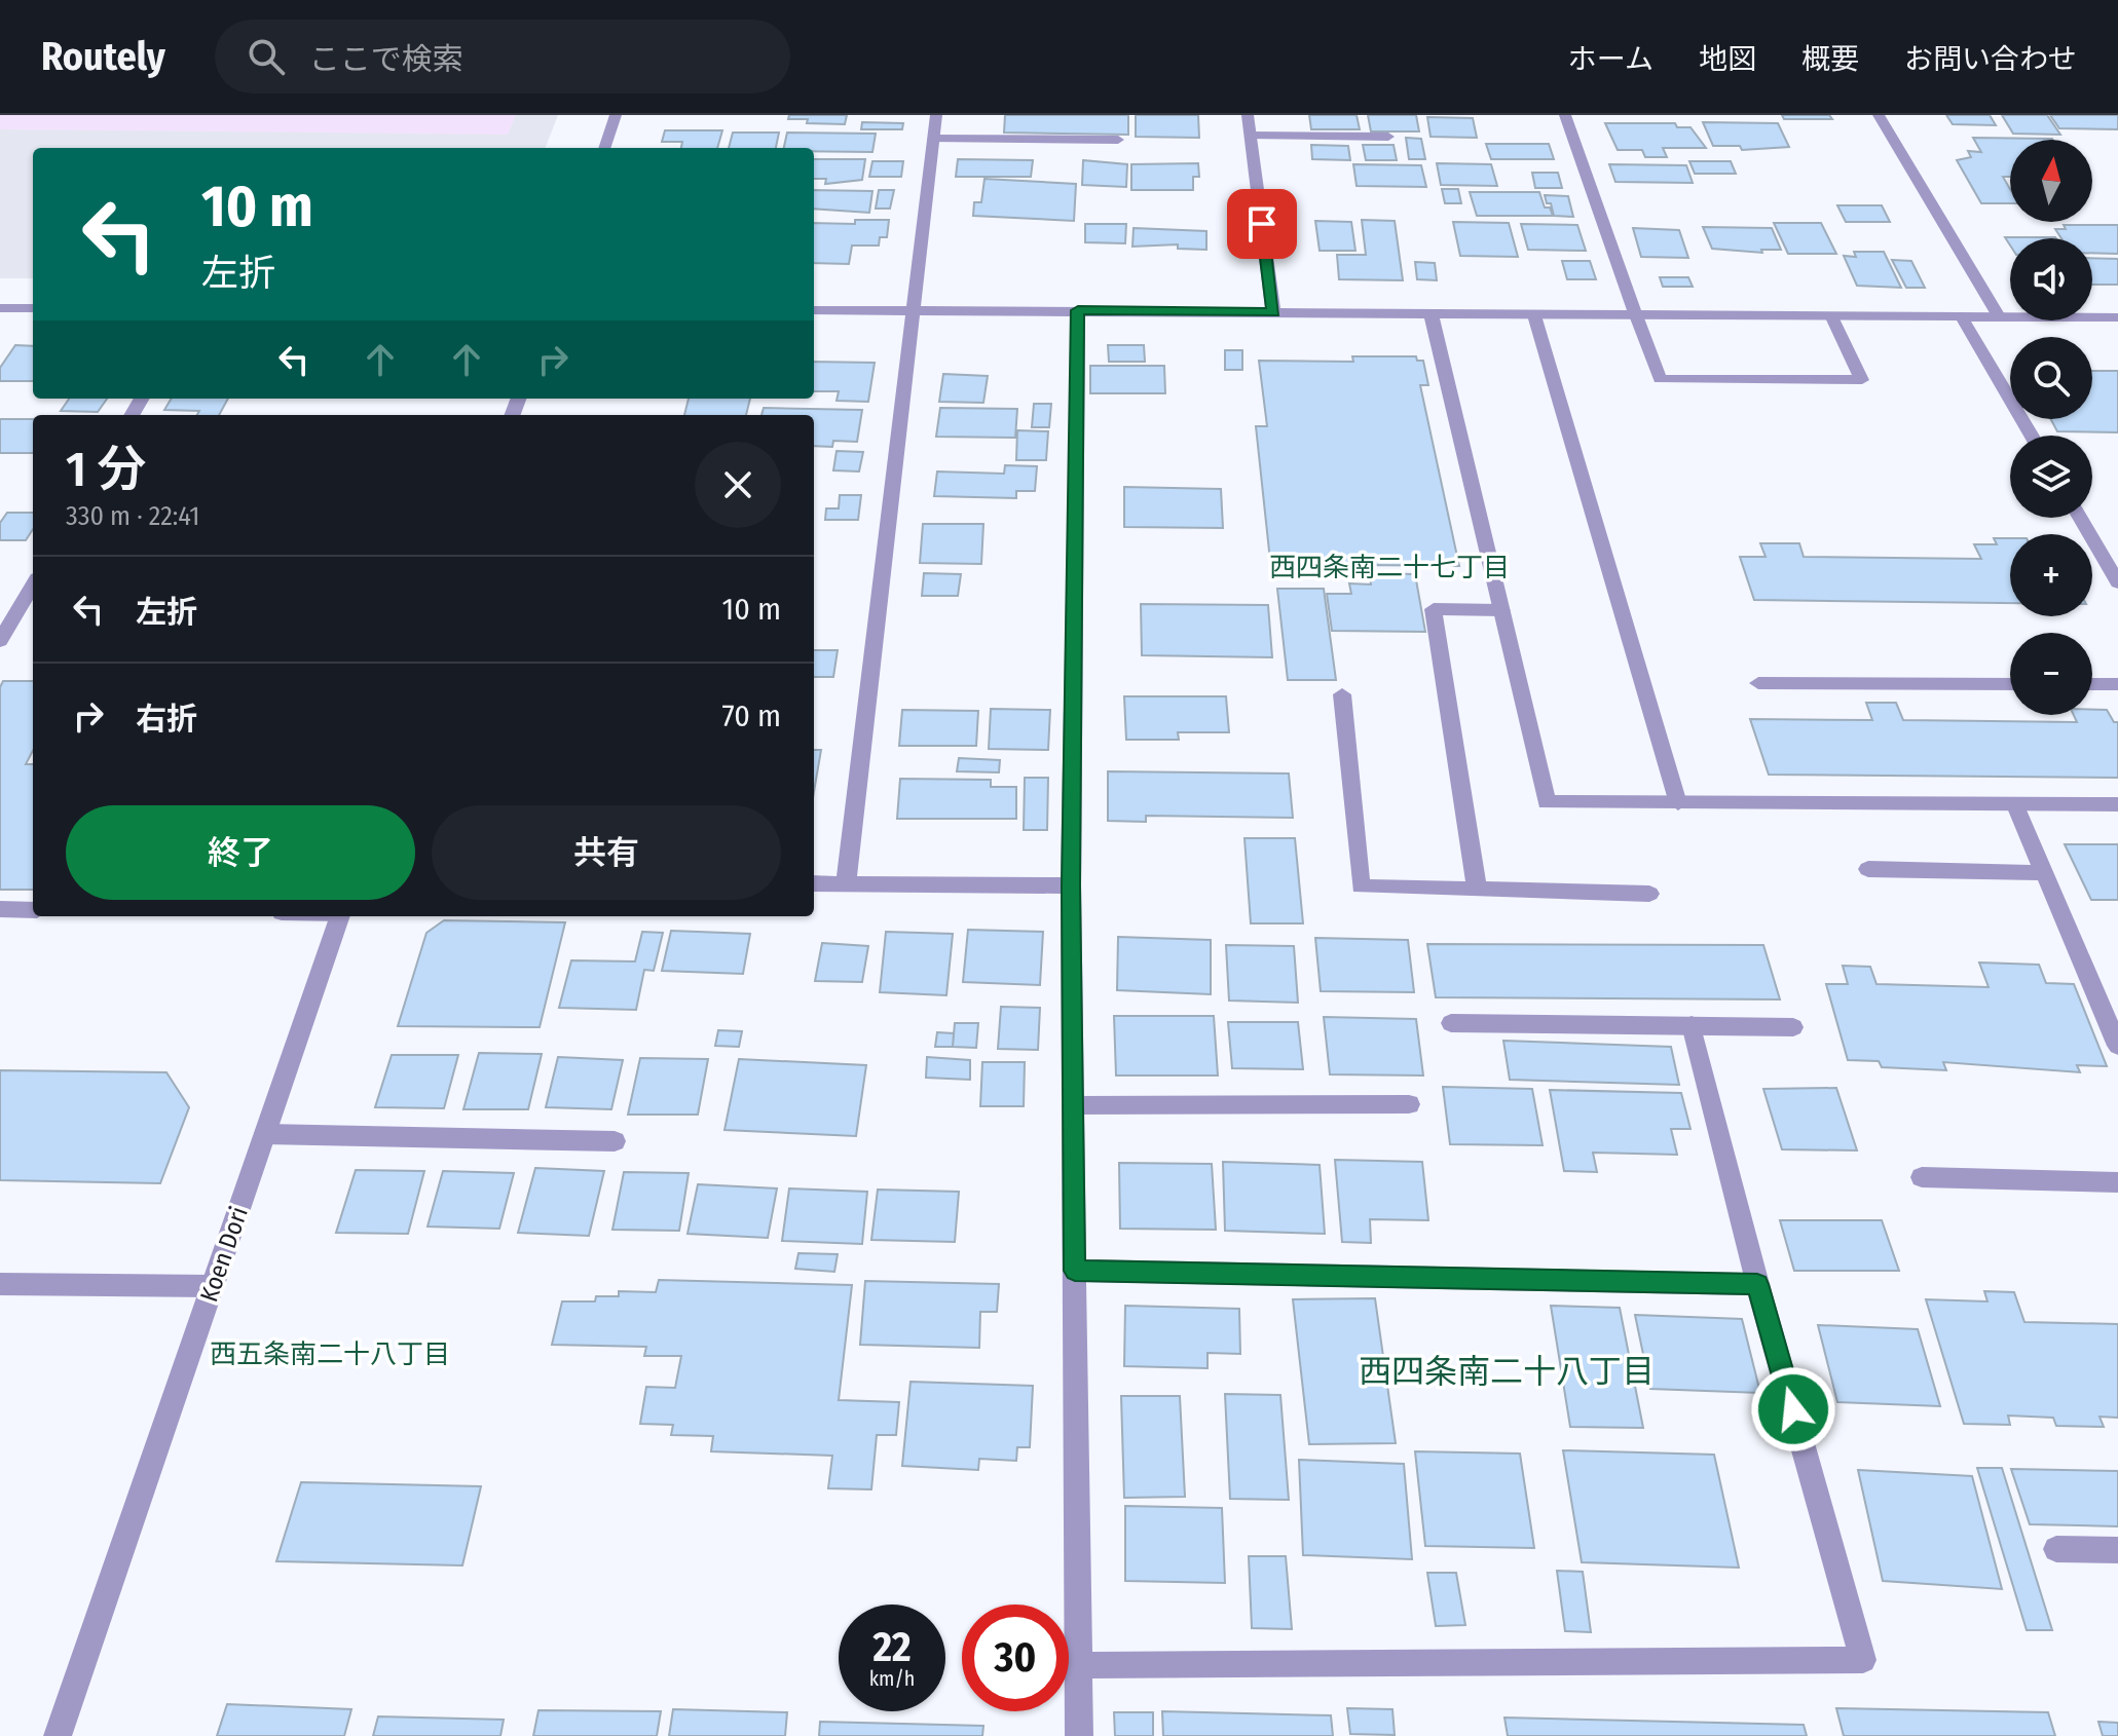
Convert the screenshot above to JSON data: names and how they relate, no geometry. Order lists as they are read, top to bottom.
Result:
{
  "streets": {
    "street": ["Koen Dori"]
  },
  "districts": ["西四条南二十七丁目", "西五条南二十八丁目", "西四条南二十八丁目"],
  "north": "top",
  "page": {
    "header": "Routely",
    "search": "ここで検索",
    "nav": [
      "ホーム",
      "地図",
      "概要",
      "お問い合わせ"
    ],
    "map_buttons": ["+", "−"],
    "turn": ["10 m", "左折"],
    "heading": ["1 分", "330 m · 22:41"],
    "list": [
      {
        "name": "左折",
        "value": "10 m"
      },
      {
        "name": "右折",
        "value": "70 m"
      }
    ],
    "buttons": ["終了", "共有"],
    "speed": "22 km/h",
    "limit": "30"
  }
}
